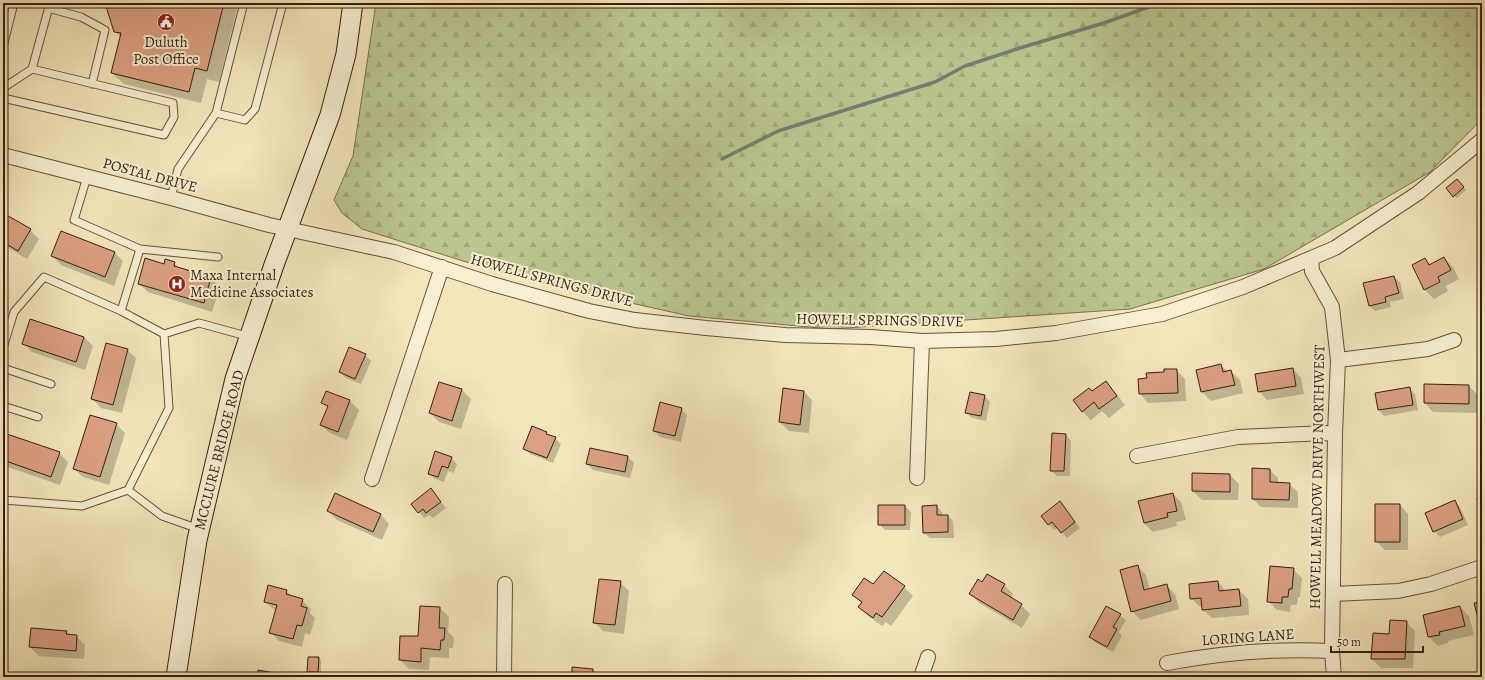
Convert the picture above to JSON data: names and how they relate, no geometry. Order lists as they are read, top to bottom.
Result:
{
  "streets": {
    "street": [
      "POSTAL DRIVE",
      "HOWELL SPRINGS DRIVE",
      "MCCLURE BRIDGE ROAD",
      "HOWELL MEADOW DRIVE NORTHWEST",
      "LORING LANE"
    ]
  },
  "crossings": [
    ["POSTAL DRIVE", "HOWELL SPRINGS DRIVE"],
    ["POSTAL DRIVE", "MCCLURE BRIDGE ROAD"],
    ["HOWELL SPRINGS DRIVE", "MCCLURE BRIDGE ROAD"],
    ["HOWELL SPRINGS DRIVE", "HOWELL MEADOW DRIVE NORTHWEST"],
    ["HOWELL MEADOW DRIVE NORTHWEST", "LORING LANE"]
  ],
  "places": {
    "public building": ["Duluth Post Office"],
    "hospital": ["Maxa Internal Medicine Associates"]
  },
  "scale_bar": "50 m"
}
